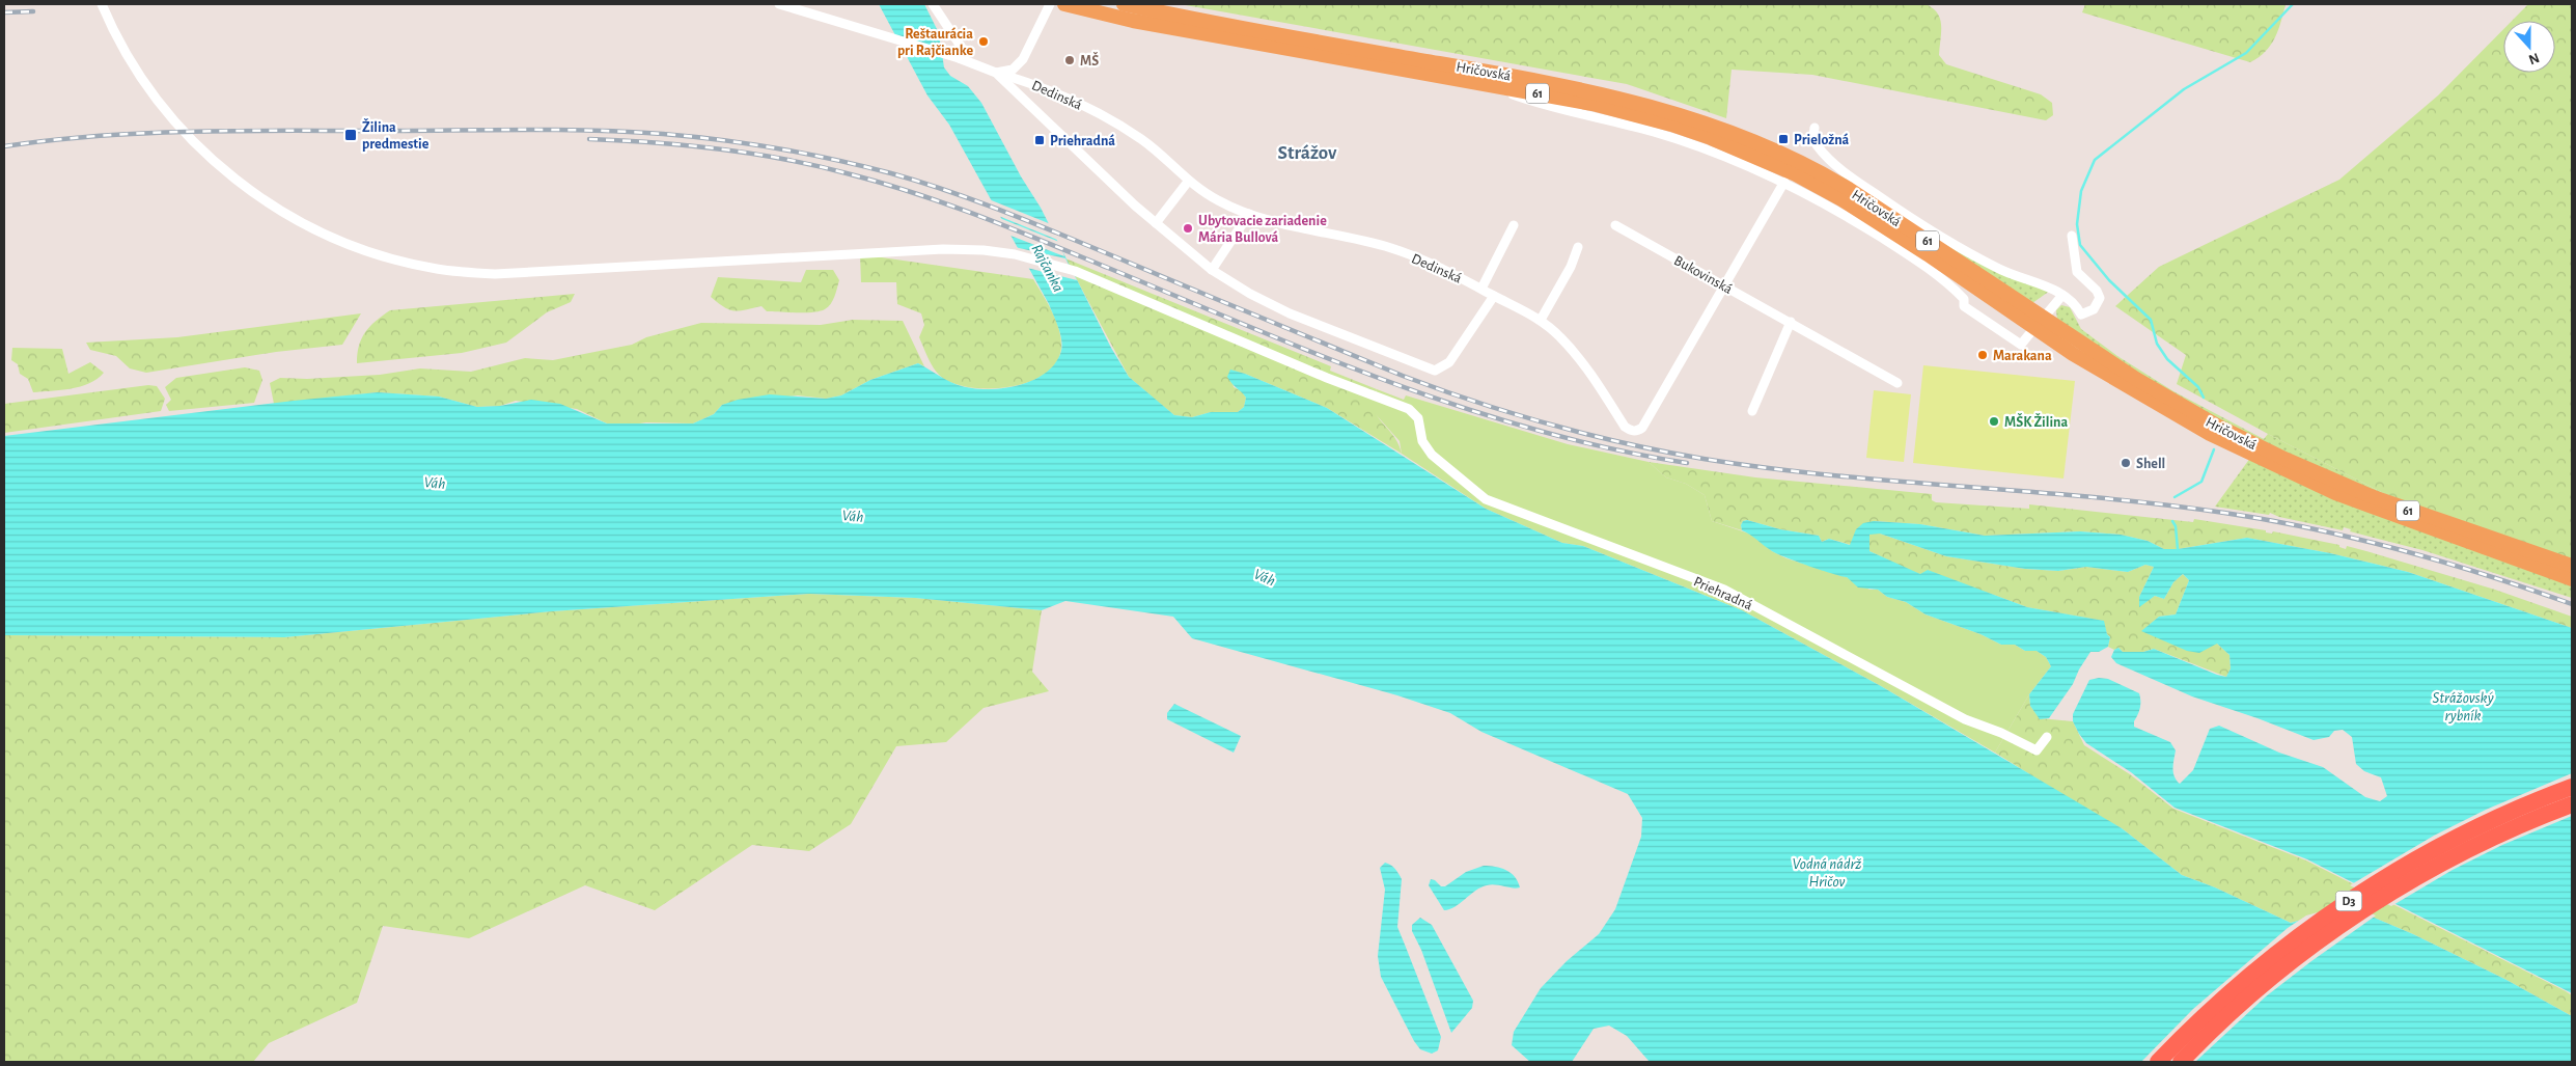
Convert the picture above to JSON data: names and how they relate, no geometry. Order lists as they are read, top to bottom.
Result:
{
  "streets": {
    "highway": ["D3"],
    "main road": ["Hričovská", "61"],
    "street": ["Dedinská", "Bukovinská", "Priehradná"]
  },
  "crossings": [
    ["Dedinská", "Bukovinská"]
  ],
  "districts": ["Strážov"],
  "water": [
    "Rajčanka",
    "Váh",
    "Strážovský rybník",
    "Vodná nádrž Hričov"
  ],
  "places": {
    "other": [
      "Reštaurácia pri Rajčianke",
      "MŠ",
      "Ubytovacie zariadenie Mária Bullová",
      "Marakana",
      "MŠK Žilina",
      "Shell"
    ],
    "transit": ["Žilina predmestie", "Prieložná", "Priehradná"]
  },
  "north": "bottom"
}
